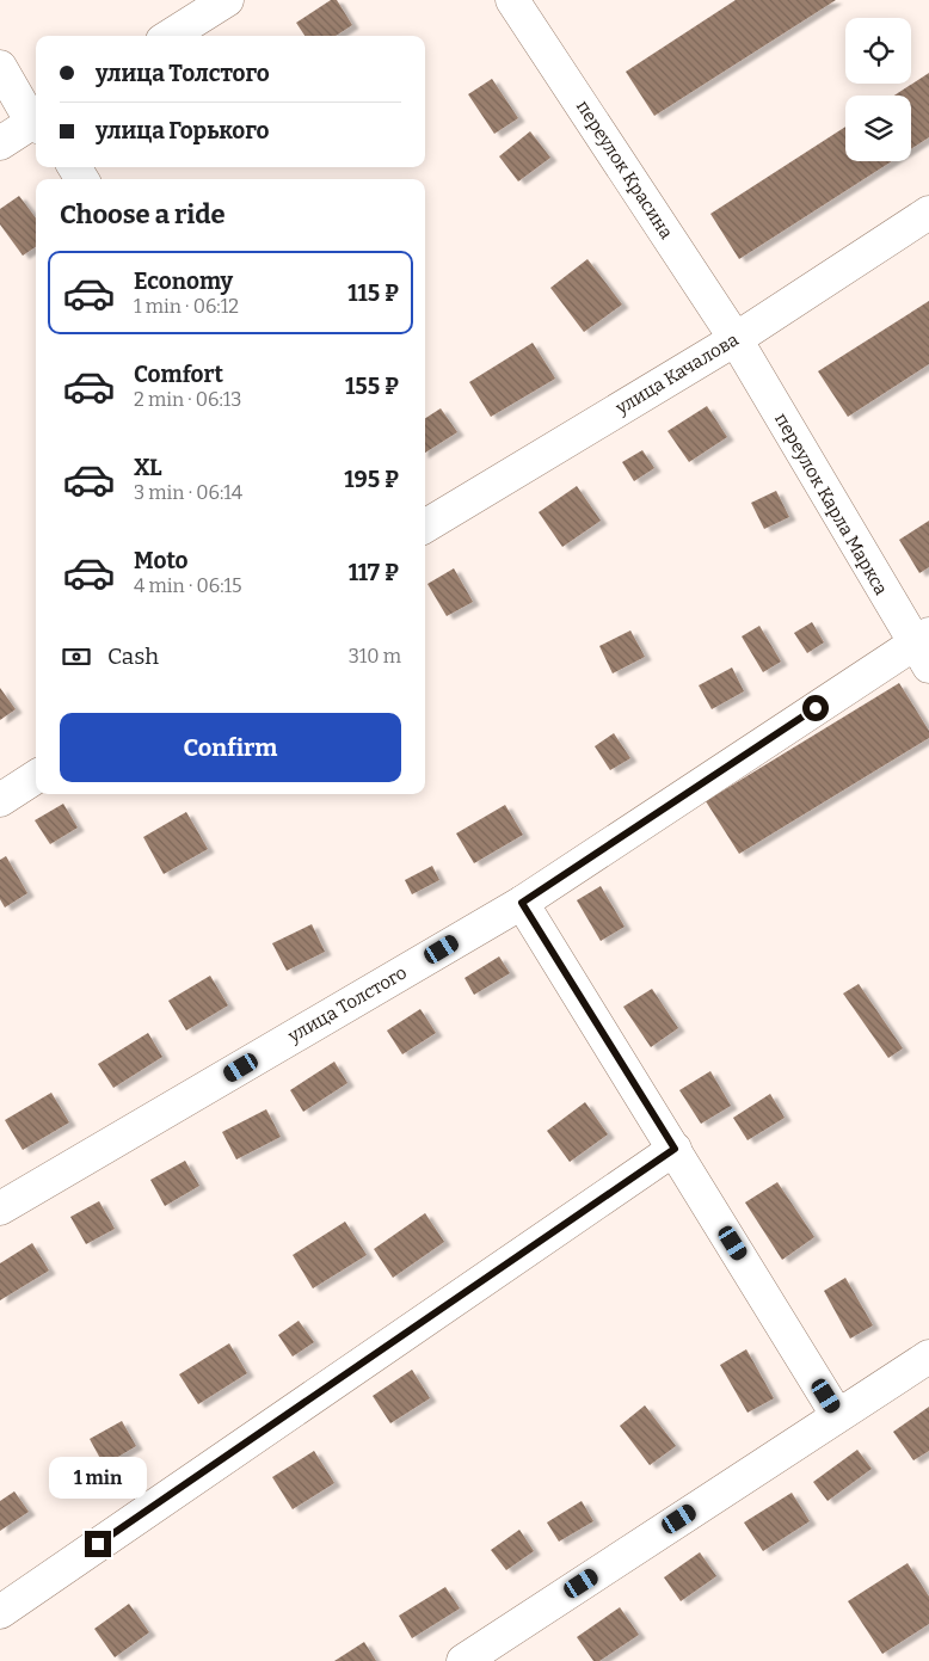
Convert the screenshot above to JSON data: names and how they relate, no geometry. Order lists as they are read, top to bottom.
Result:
{
  "streets": {
    "street": [
      "переулок Красина",
      "улица Качалова",
      "переулок Карла Маркса",
      "улица Толстого"
    ]
  },
  "crossings": [
    ["переулок Красина", "улица Качалова"],
    ["переулок Красина", "переулок Карла Маркса"],
    ["улица Качалова", "переулок Карла Маркса"],
    ["переулок Карла Маркса", "улица Толстого"]
  ],
  "page": {
    "banner": ["улица Толстого", "улица Горького"],
    "heading": "Choose a ride",
    "list": [
      {
        "name": "Economy",
        "note": "1 min · 06:12",
        "value": "115 ₽"
      },
      {
        "name": "Comfort",
        "note": "2 min · 06:13",
        "value": "155 ₽"
      },
      {
        "name": "XL",
        "note": "3 min · 06:14",
        "value": "195 ₽"
      },
      {
        "name": "Moto",
        "note": "4 min · 06:15",
        "value": "117 ₽"
      }
    ],
    "pay": ["Cash", "310 m"],
    "buttons": "Confirm",
    "bubble": "1 min"
  }
}
